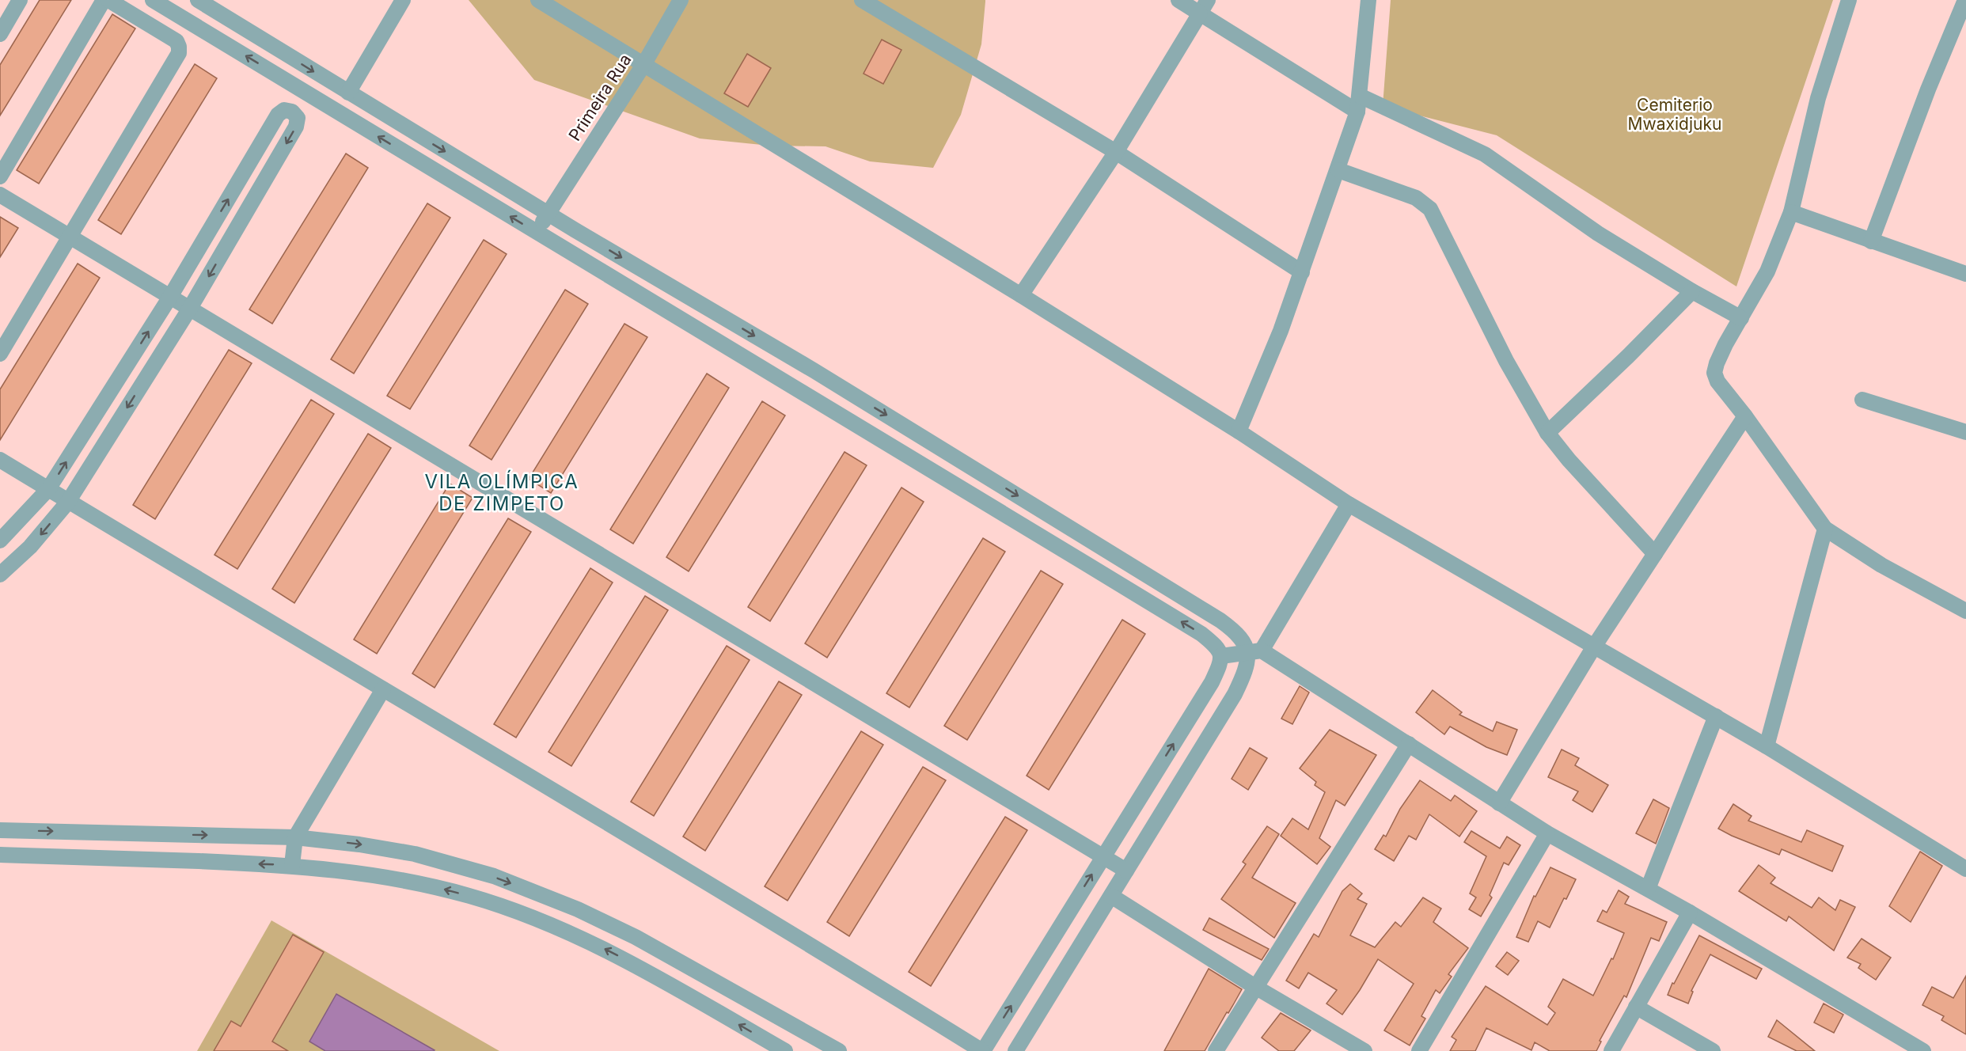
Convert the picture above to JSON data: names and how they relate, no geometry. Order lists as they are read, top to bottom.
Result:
{
  "streets": {
    "street": ["Primeira Rua"]
  },
  "districts": ["VILA OLÍMPICA DE ZIMPETO"],
  "parks": ["Cemiterio Mwaxidjuku"]
}
